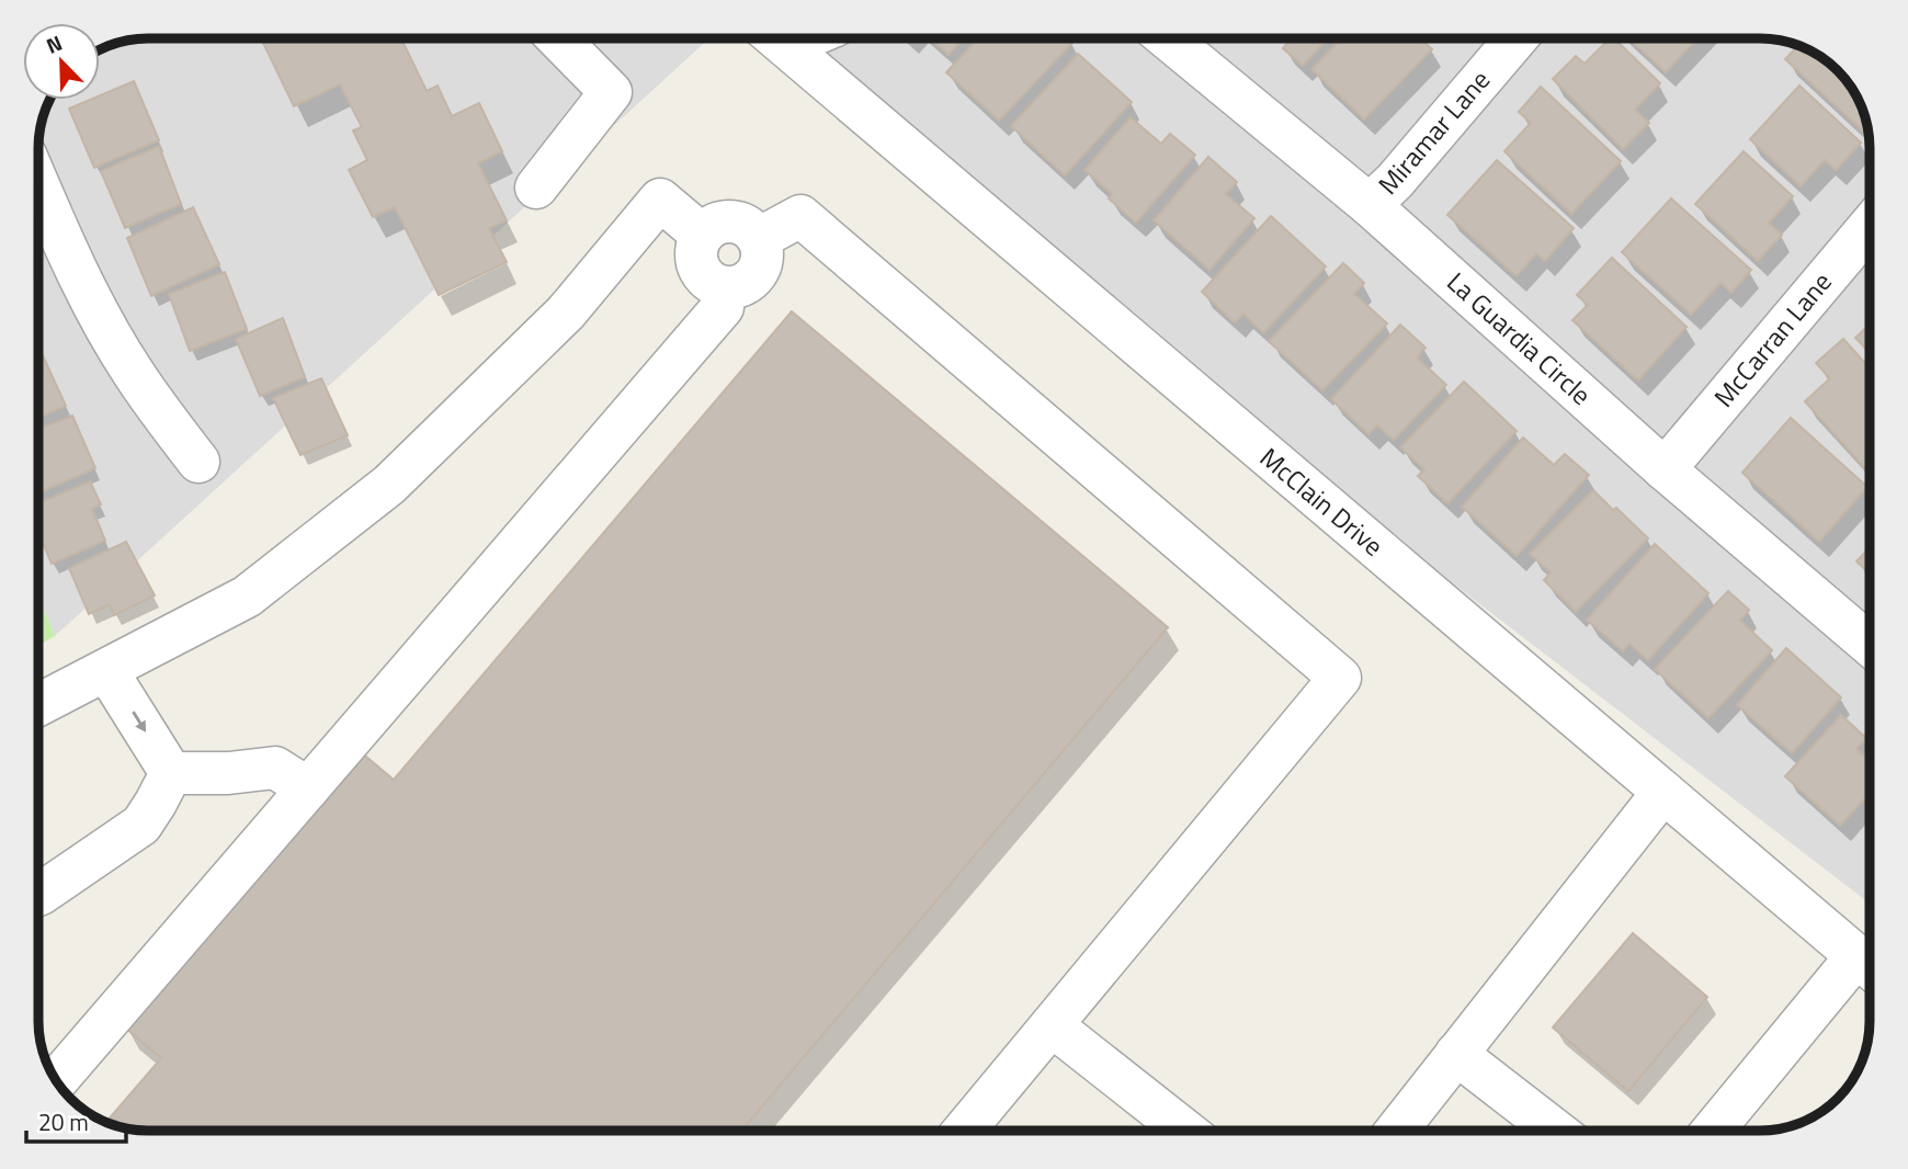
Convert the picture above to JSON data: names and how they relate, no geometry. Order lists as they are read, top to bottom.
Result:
{
  "streets": {
    "street": [
      "Miramar Lane",
      "La Guardia Circle",
      "McCarran Lane",
      "McClain Drive"
    ]
  },
  "crossings": [
    ["Miramar Lane", "La Guardia Circle"],
    ["La Guardia Circle", "McCarran Lane"]
  ],
  "scale_bar": "20 m",
  "north": "top left"
}
